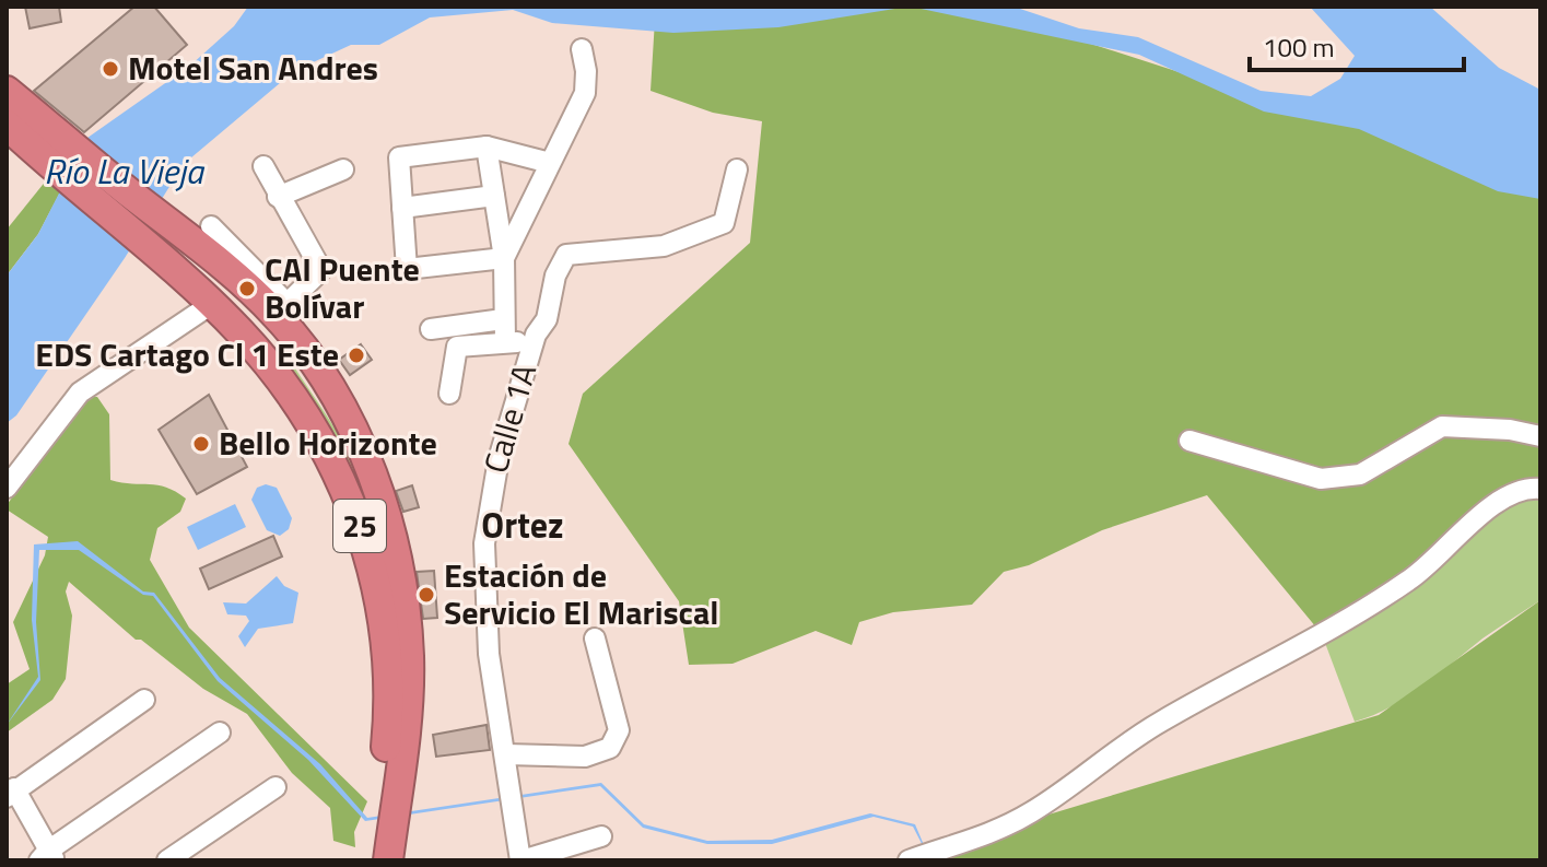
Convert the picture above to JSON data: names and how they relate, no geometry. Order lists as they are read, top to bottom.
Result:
{
  "streets": {
    "highway": ["25"],
    "street": ["Calle 1A"]
  },
  "districts": ["Ortez"],
  "water": ["Río La Vieja"],
  "places": [
    "Motel San Andres",
    "CAI Puente Bolívar",
    "EDS Cartago Cl 1 Este",
    "Bello Horizonte",
    "Estación de Servicio El Mariscal"
  ],
  "scale_bar": "100 m"
}
